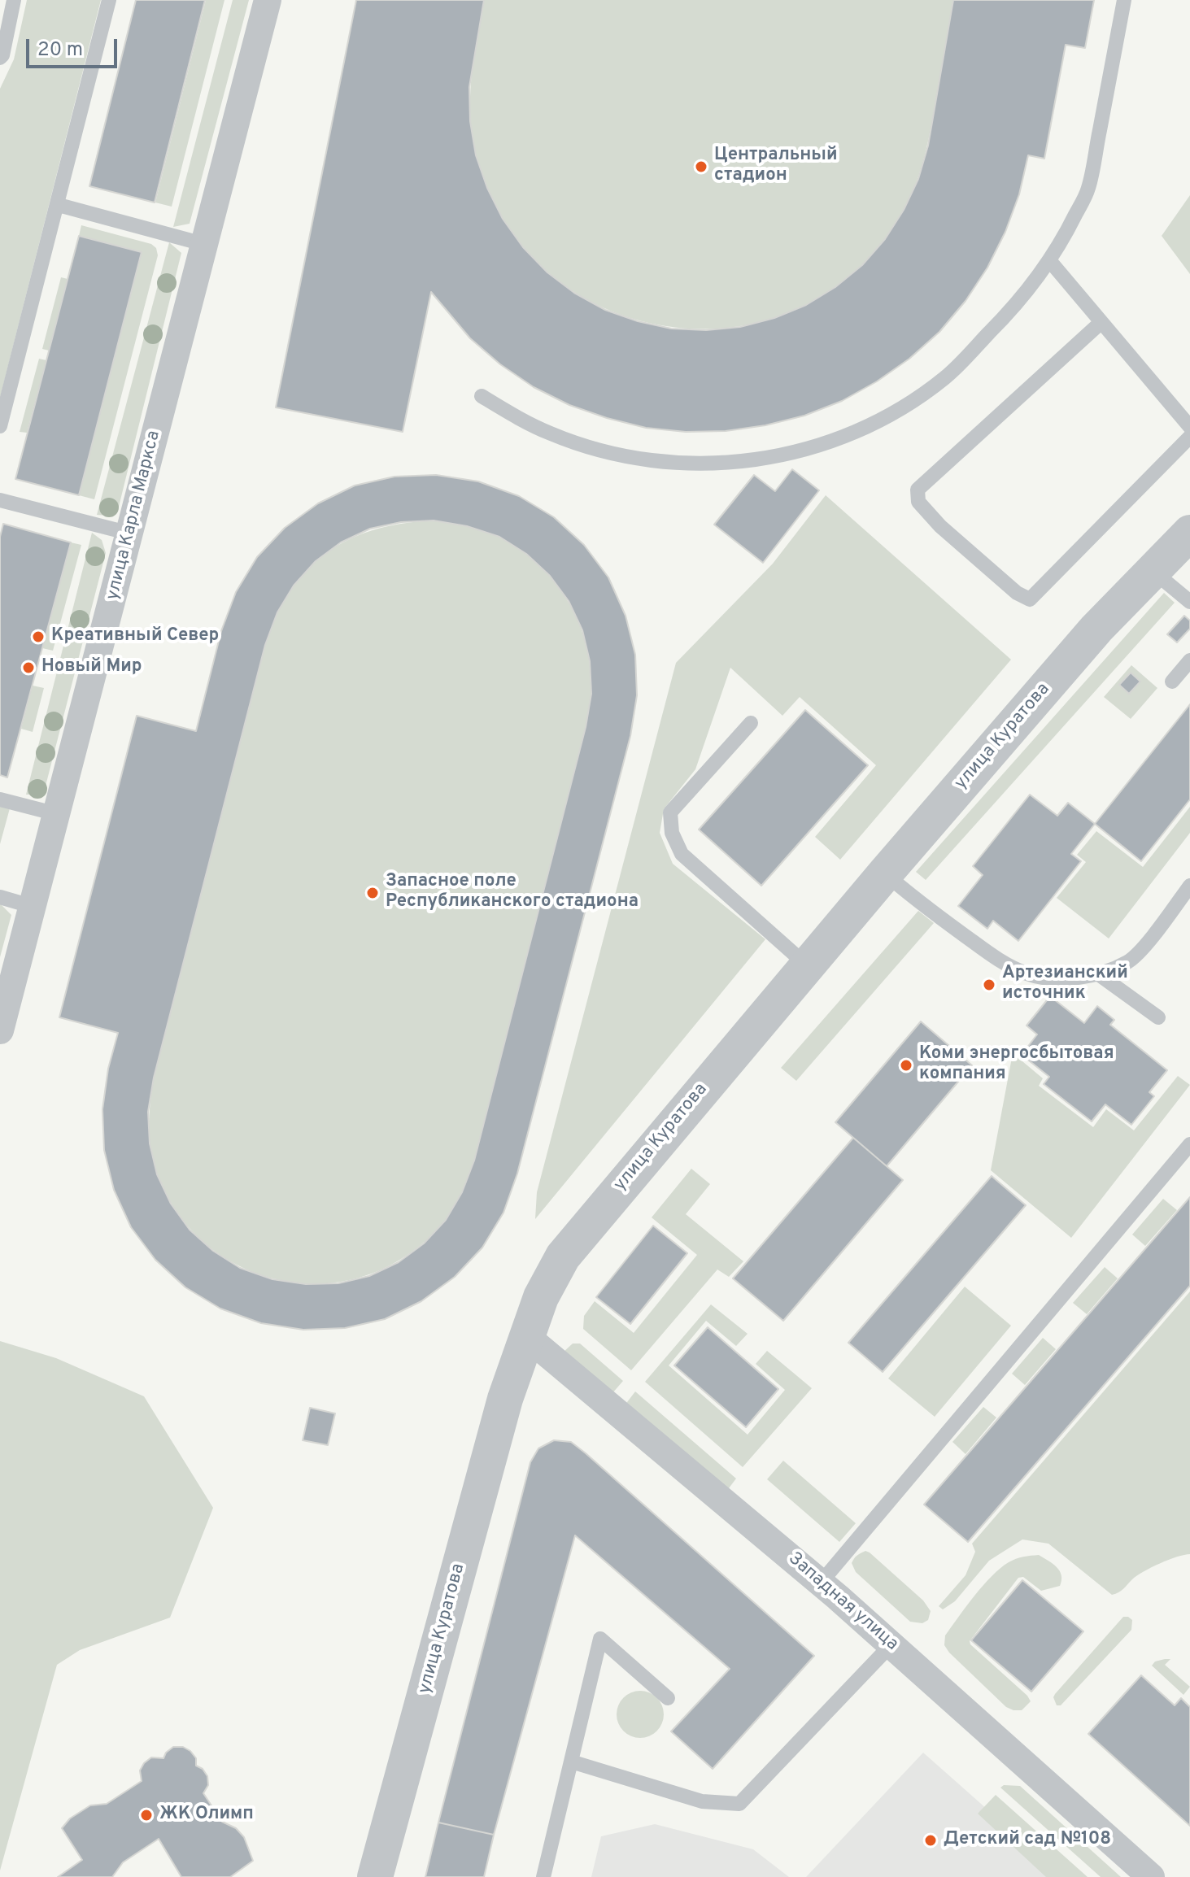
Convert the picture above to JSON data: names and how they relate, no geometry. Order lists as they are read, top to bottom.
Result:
{
  "streets": {
    "street": ["улица Карла Маркса", "улица Куратова", "Западная улица"]
  },
  "crossings": [
    ["улица Куратова", "Западная улица"]
  ],
  "places": [
    "Центральный стадион",
    "Креативный Север",
    "Новый Мир",
    "Запасное поле Республиканского стадиона",
    "Артезианский источник",
    "Коми энергосбытовая компания",
    "ЖК Олимп",
    "Детский сад №108"
  ],
  "scale_bar": "20 m"
}
